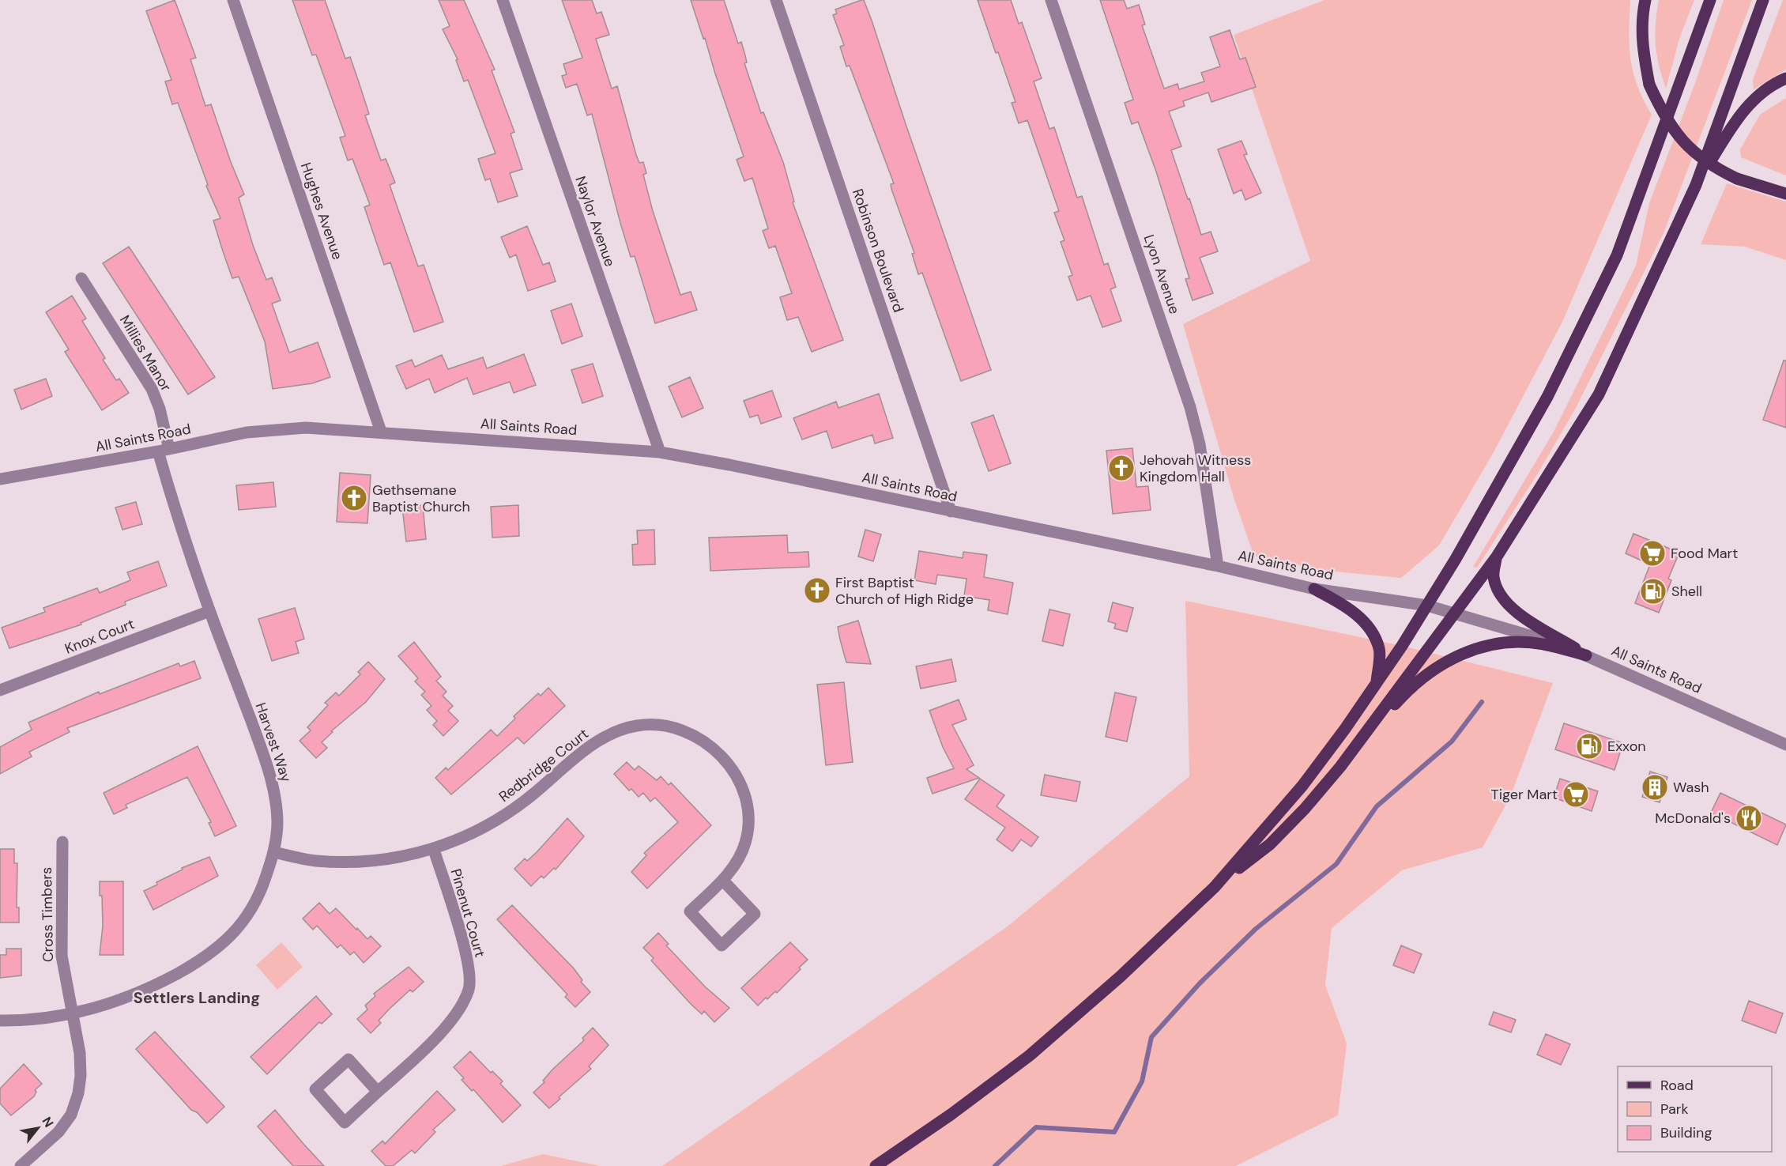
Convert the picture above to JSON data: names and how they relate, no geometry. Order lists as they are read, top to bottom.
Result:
{
  "streets": {
    "street": [
      "Hughes Avenue",
      "Naylor Avenue",
      "Robinson Boulevard",
      "Lyon Avenue",
      "Millies Manor",
      "All Saints Road",
      "Knox Court",
      "Harvest Way",
      "Redbridge Court",
      "Pinenut Court",
      "Cross Timbers"
    ]
  },
  "crossings": [
    ["Hughes Avenue", "All Saints Road"],
    ["Naylor Avenue", "All Saints Road"],
    ["Robinson Boulevard", "All Saints Road"],
    ["Lyon Avenue", "All Saints Road"],
    ["Millies Manor", "All Saints Road"],
    ["Millies Manor", "Harvest Way"],
    ["All Saints Road", "Harvest Way"],
    ["Knox Court", "Harvest Way"],
    ["Harvest Way", "Redbridge Court"],
    ["Harvest Way", "Cross Timbers"],
    ["Redbridge Court", "Pinenut Court"]
  ],
  "districts": ["Settlers Landing"],
  "places": {
    "church": ["Jehovah Witness Kingdom Hall", "Gethsemane Baptist Church", "First Baptist Church of High Ridge"],
    "supermarket": ["Food Mart", "Tiger Mart"],
    "fuel station": ["Shell", "Exxon"],
    "building": ["Wash"],
    "restaurant": ["McDonald's"]
  },
  "legend": ["Road", "Park", "Building"],
  "north": "top right"
}
